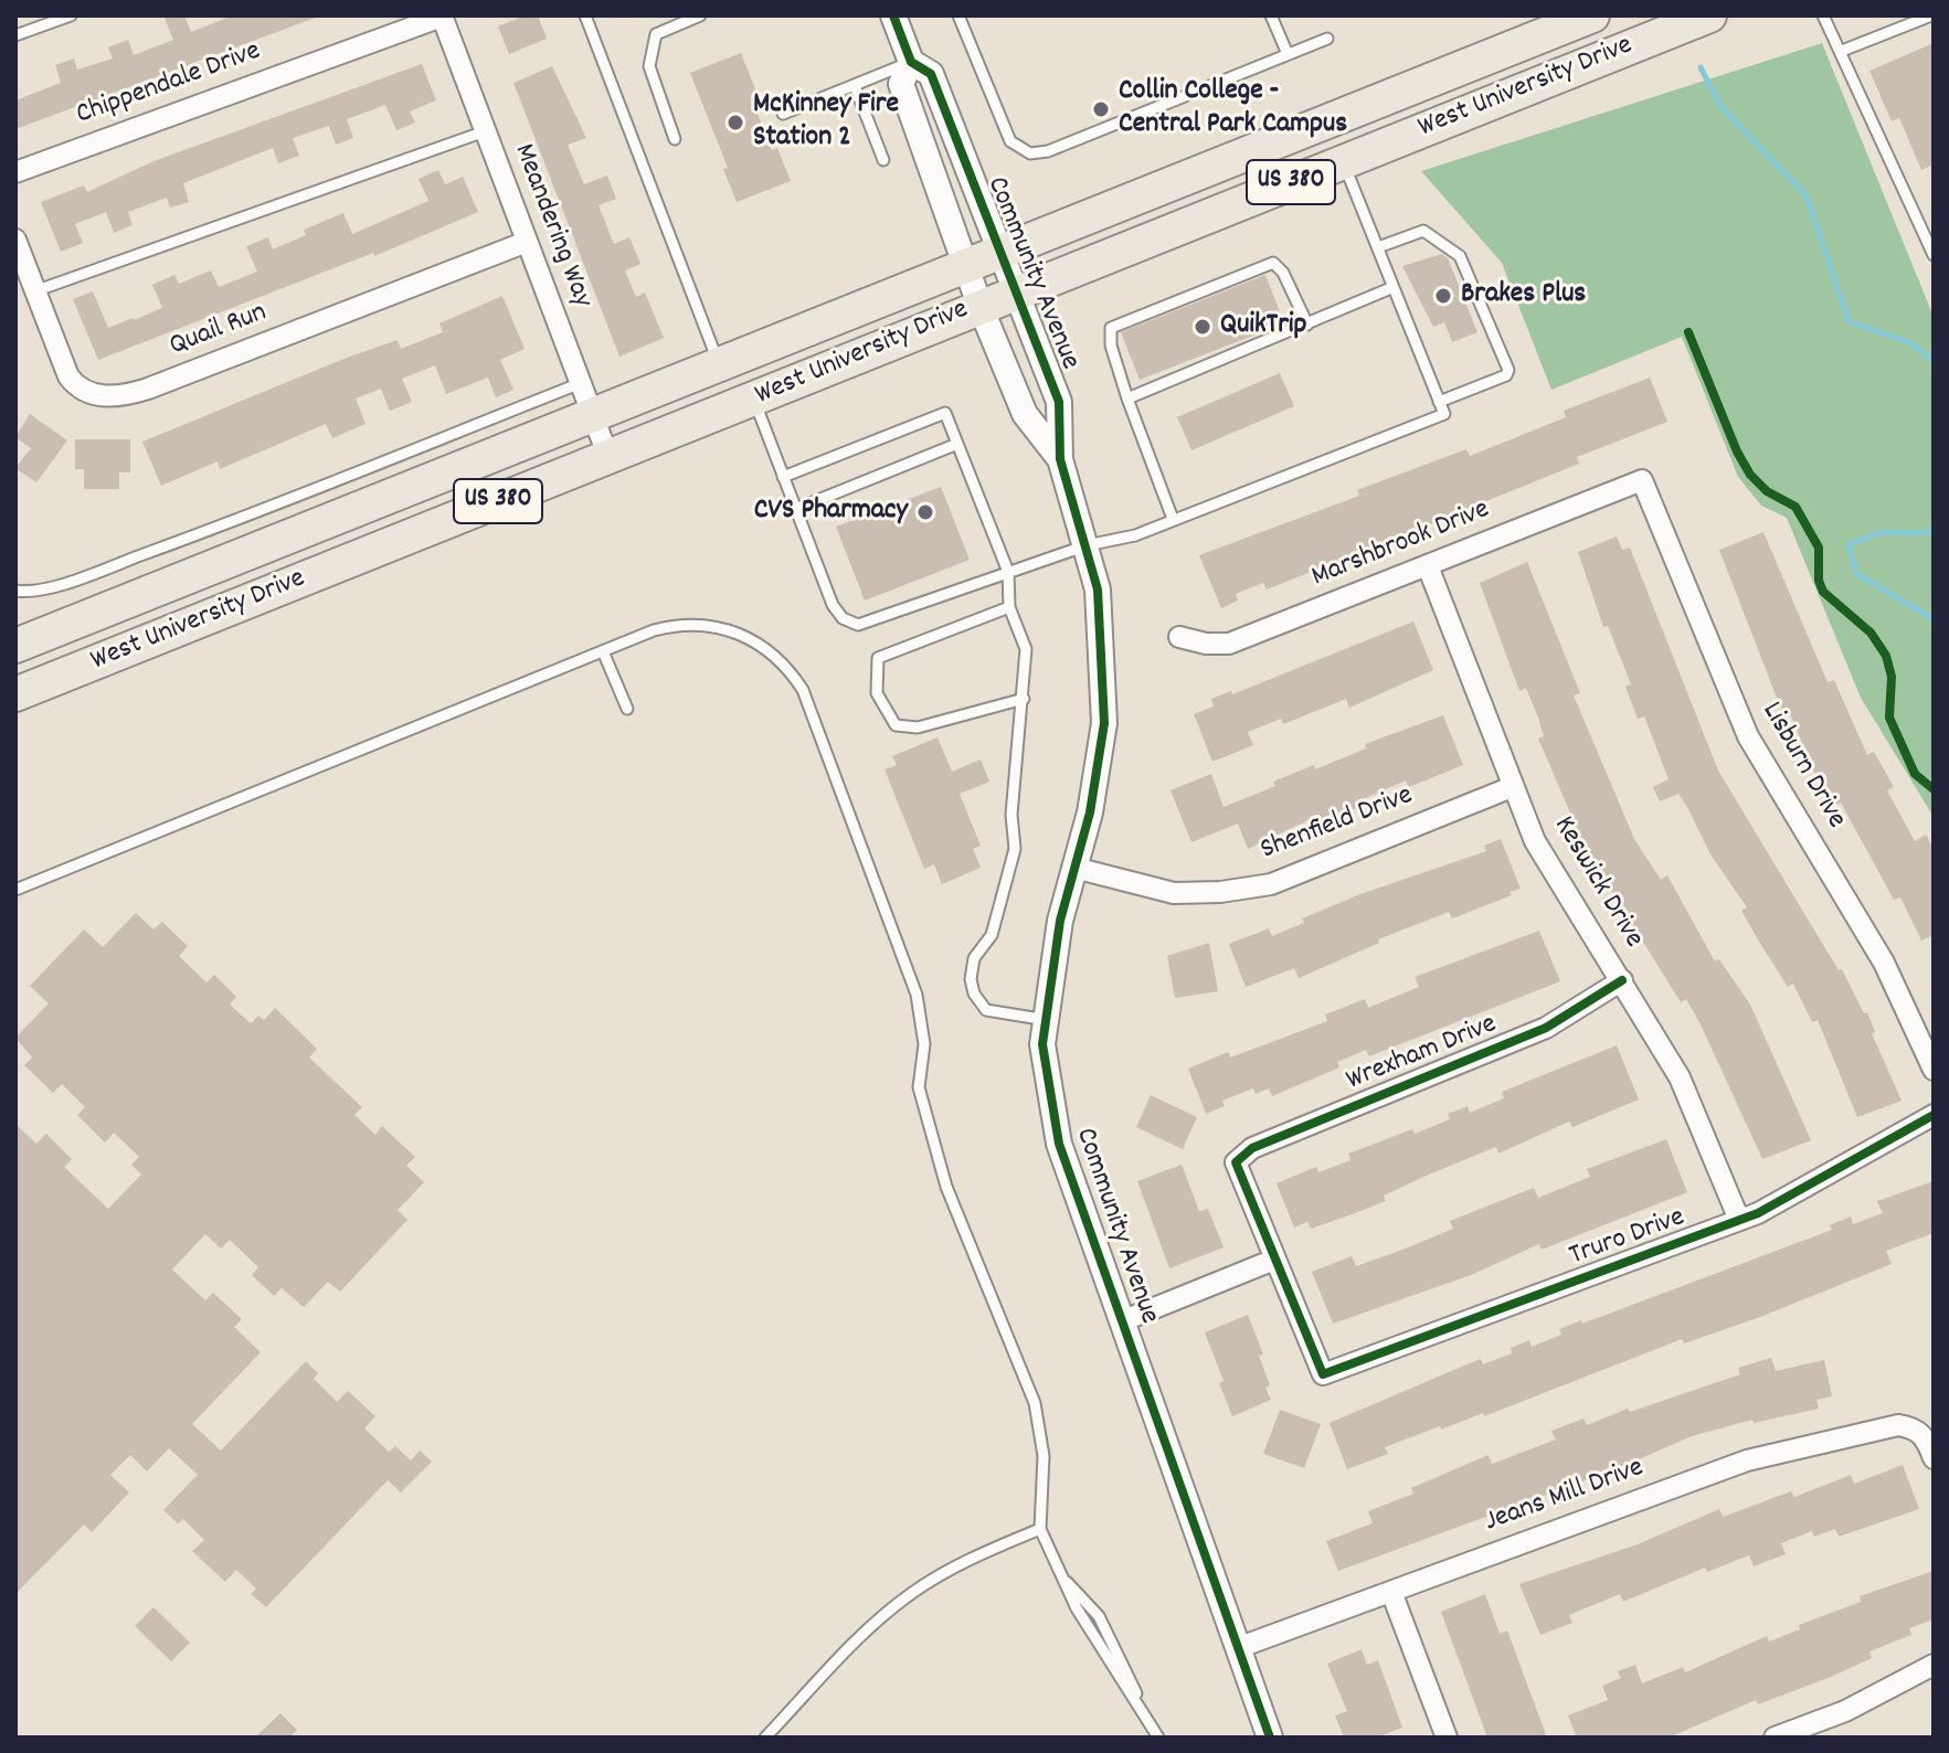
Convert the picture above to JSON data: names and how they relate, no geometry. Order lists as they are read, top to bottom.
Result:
{
  "streets": {
    "highway": ["West University Drive", "US 380"],
    "street": [
      "Chippendale Drive",
      "Meandering Way",
      "Community Avenue",
      "Quail Run",
      "Marshbrook Drive",
      "Lisburn Drive",
      "Shenfield Drive",
      "Keswick Drive",
      "Wrexham Drive",
      "Truro Drive",
      "Jeans Mill Drive"
    ]
  },
  "crossings": [
    ["Chippendale Drive", "Meandering Way"],
    ["West University Drive", "Meandering Way"],
    ["West University Drive", "Community Avenue"],
    ["Meandering Way", "Quail Run"],
    ["Community Avenue", "Shenfield Drive"],
    ["Community Avenue", "Jeans Mill Drive"],
    ["Marshbrook Drive", "Lisburn Drive"],
    ["Marshbrook Drive", "Keswick Drive"],
    ["Shenfield Drive", "Keswick Drive"],
    ["Keswick Drive", "Wrexham Drive"],
    ["Keswick Drive", "Truro Drive"],
    ["Wrexham Drive", "Truro Drive"]
  ],
  "places": [
    "Collin College - Central Park Campus",
    "McKinney Fire Station 2",
    "Brakes Plus",
    "QuikTrip",
    "CVS Pharmacy"
  ]
}
